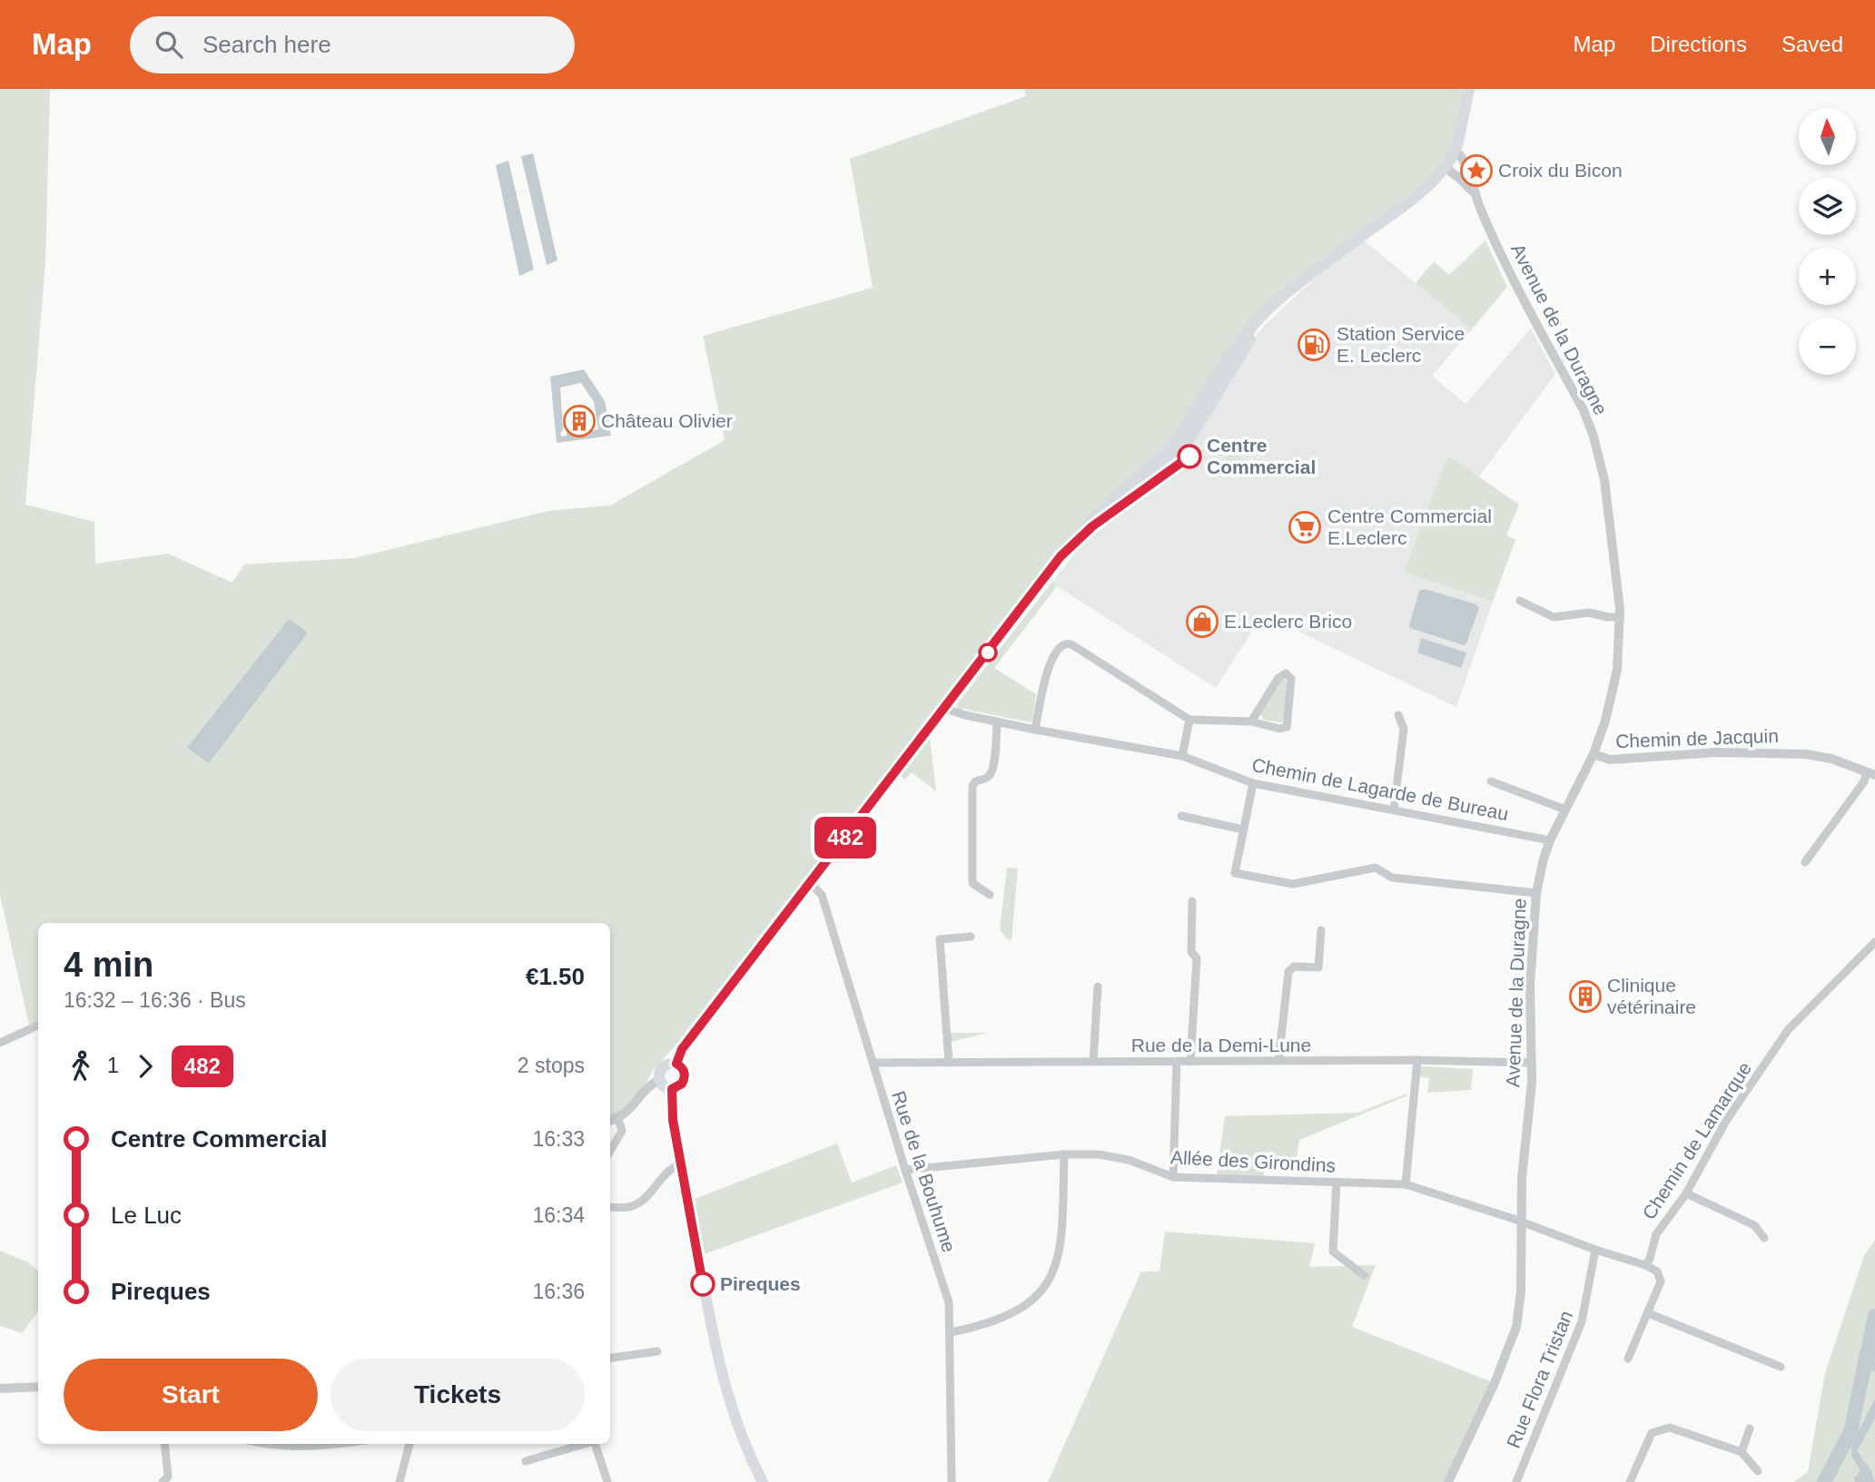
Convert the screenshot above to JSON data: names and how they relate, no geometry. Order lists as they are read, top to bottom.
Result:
{
  "streets": {
    "street": [
      "Avenue de la Duragne",
      "Chemin de Jacquin",
      "Chemin de Lagarde de Bureau",
      "Rue de la Demi-Lune",
      "Chemin de Lamarque",
      "Allée des Girondins",
      "Rue de la Bouhume",
      "Rue Flora Tristan"
    ]
  },
  "crossings": [
    ["Avenue de la Duragne", "Chemin de Jacquin"],
    ["Avenue de la Duragne", "Chemin de Lagarde de Bureau"],
    ["Avenue de la Duragne", "Rue de la Demi-Lune"],
    ["Avenue de la Duragne", "Allée des Girondins"],
    ["Rue de la Demi-Lune", "Rue de la Bouhume"],
    ["Allée des Girondins", "Rue de la Bouhume"]
  ],
  "places": {
    "place": ["Croix du Bicon"],
    "fuel station": ["Station Service E. Leclerc"],
    "building": ["Château Olivier", "Clinique vétérinaire"],
    "other": ["Centre Commercial", "Pireques"],
    "supermarket": ["Centre Commercial E.Leclerc"],
    "shop": ["E.Leclerc Brico"]
  },
  "lines": ["bus line 482"],
  "north": "top",
  "page": {
    "header": "Map",
    "search": "Search here",
    "nav": ["Map", "Directions", "Saved"],
    "on_map": "482",
    "map_buttons": ["+", "−"],
    "heading": ["4 min", "16:32 – 16:36 · Bus", "€1.50"],
    "legs": ["1", "482", "2 stops"],
    "list": [
      {
        "name": "Centre Commercial",
        "value": "16:33"
      },
      {
        "name": "Le Luc",
        "value": "16:34"
      },
      {
        "name": "Pireques",
        "value": "16:36"
      }
    ],
    "buttons": ["Start", "Tickets"]
  }
}
